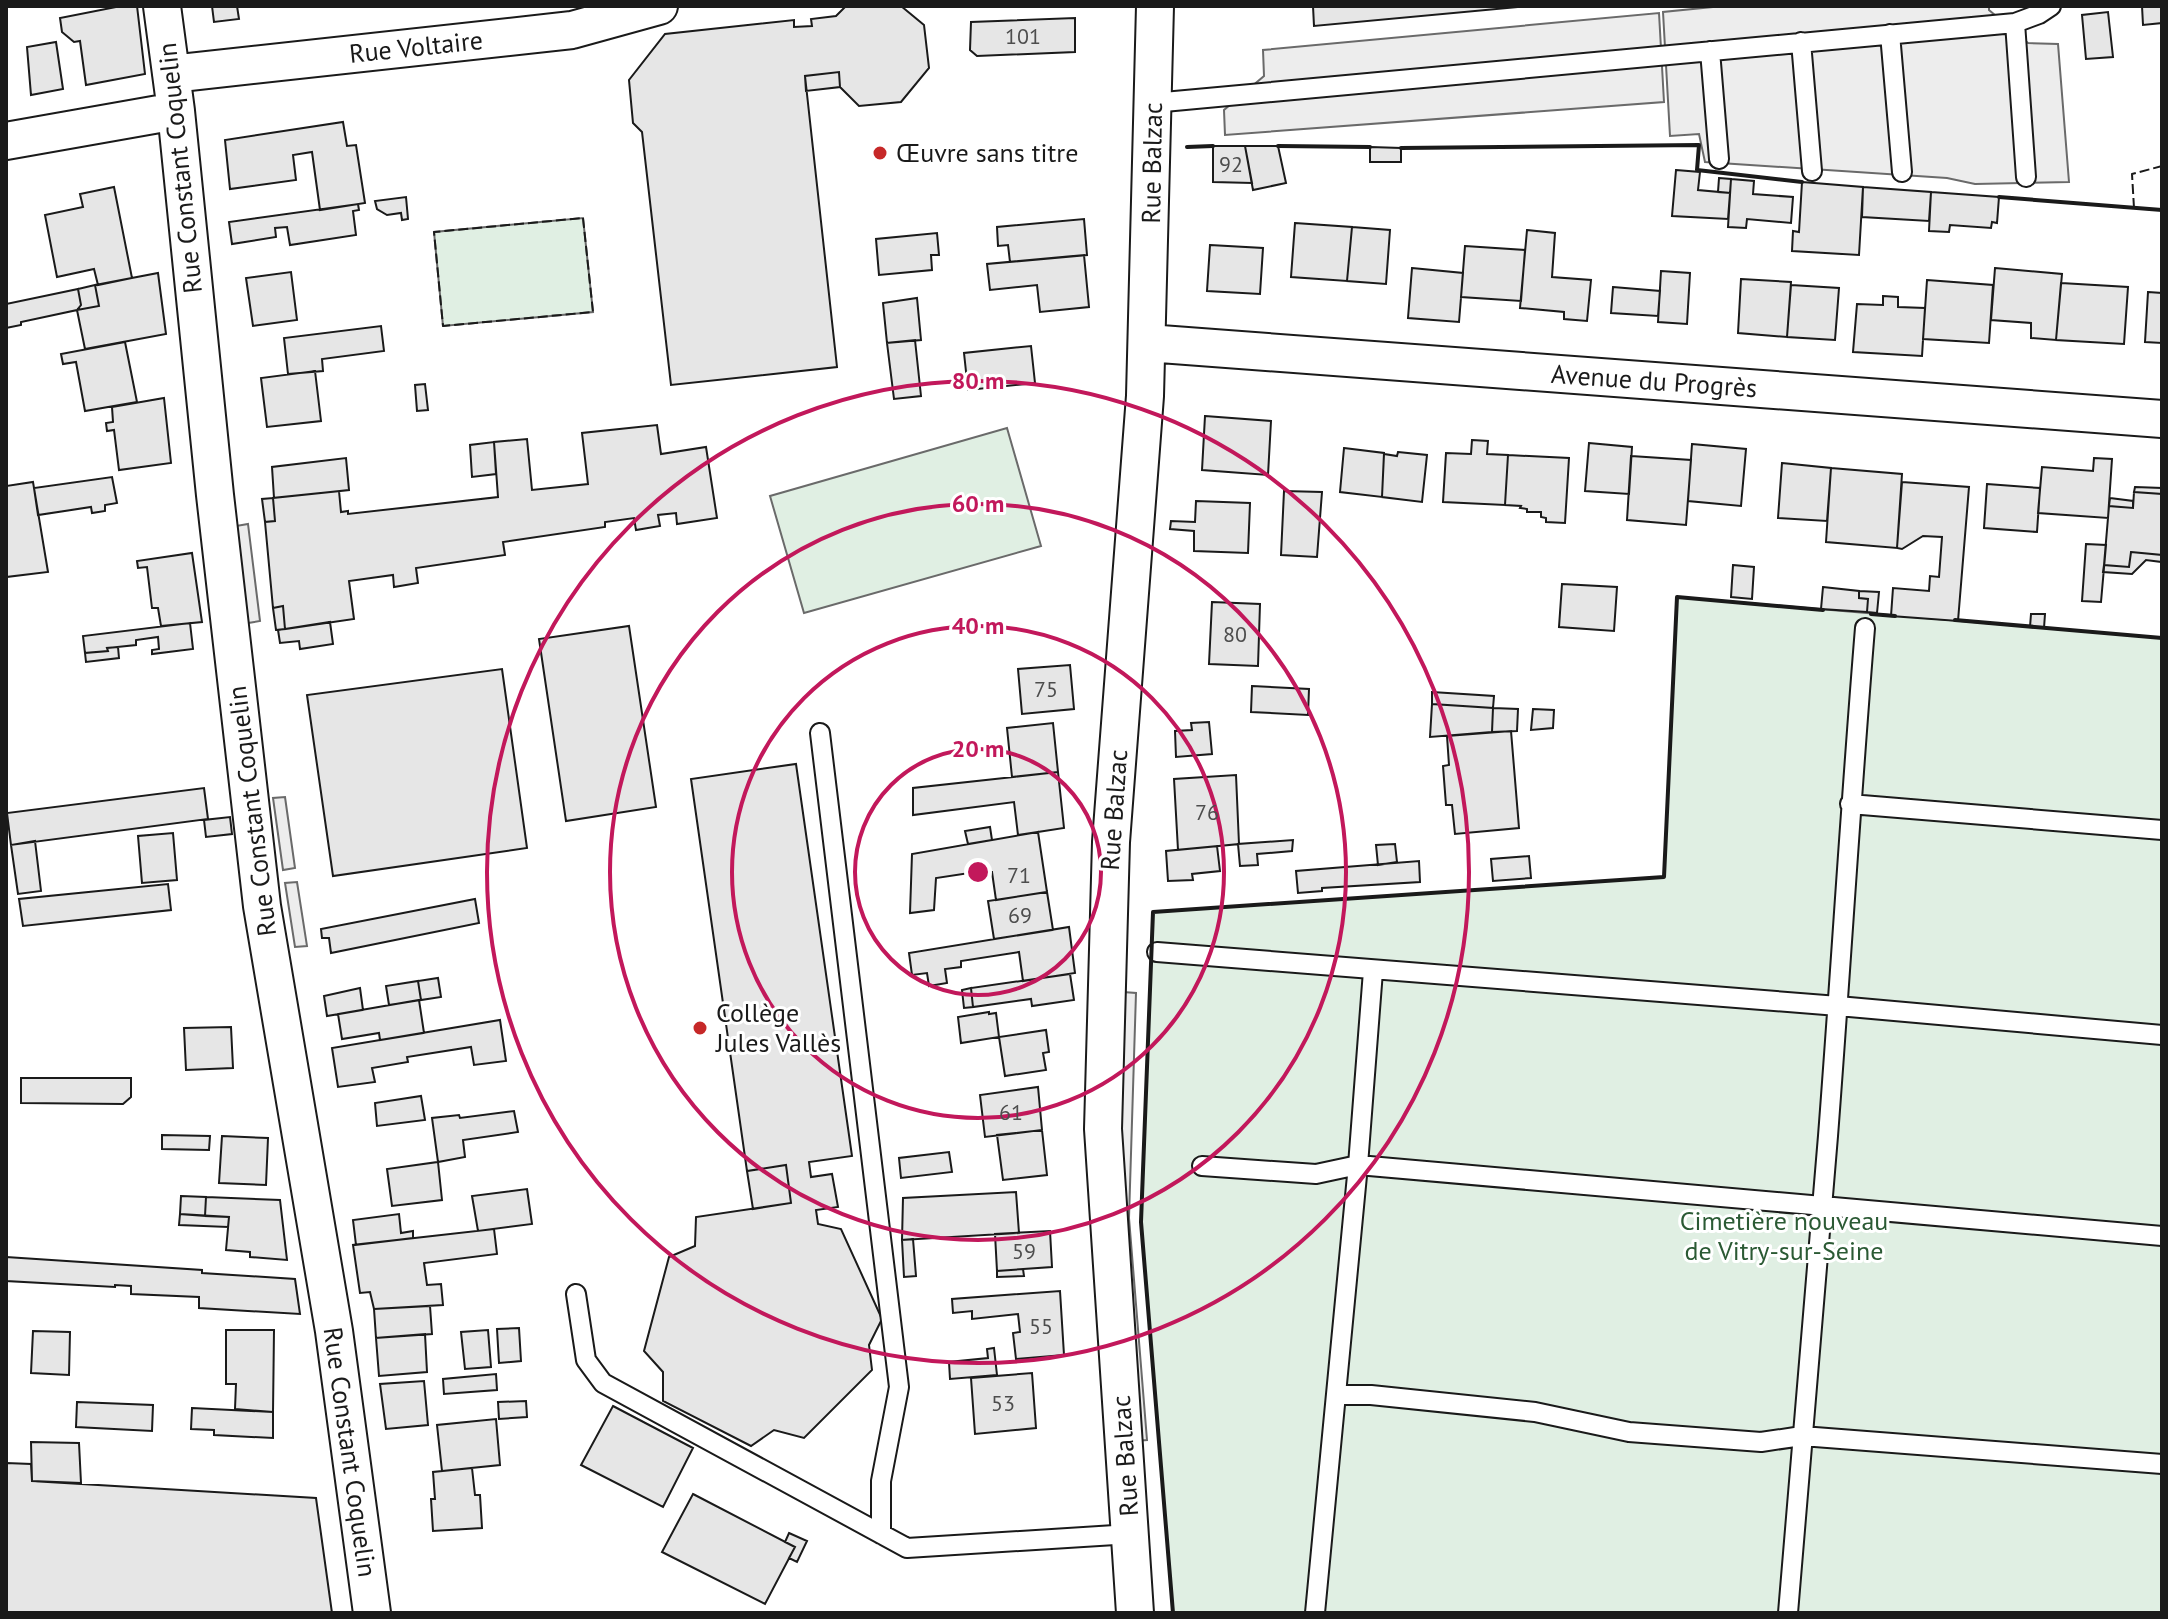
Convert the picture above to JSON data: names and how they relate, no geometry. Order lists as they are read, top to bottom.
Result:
{
  "streets": {
    "street": [
      "Rue Voltaire",
      "Rue Balzac",
      "Rue Constant Coquelin",
      "Avenue du Progrès"
    ]
  },
  "crossings": [
    ["Rue Voltaire", "Rue Constant Coquelin"],
    ["Rue Balzac", "Avenue du Progrès"]
  ],
  "parks": ["Cimetière nouveau de Vitry-sur-Seine"],
  "places": ["Œuvre sans titre", "Collège Jules Vallès"],
  "house_numbers": [
    "101",
    "92",
    "80",
    "75",
    "76",
    "71",
    "69",
    "61",
    "59",
    "55",
    "53"
  ],
  "rings": [
    "80 m",
    "60 m",
    "40 m",
    "20 m"
  ]
}
